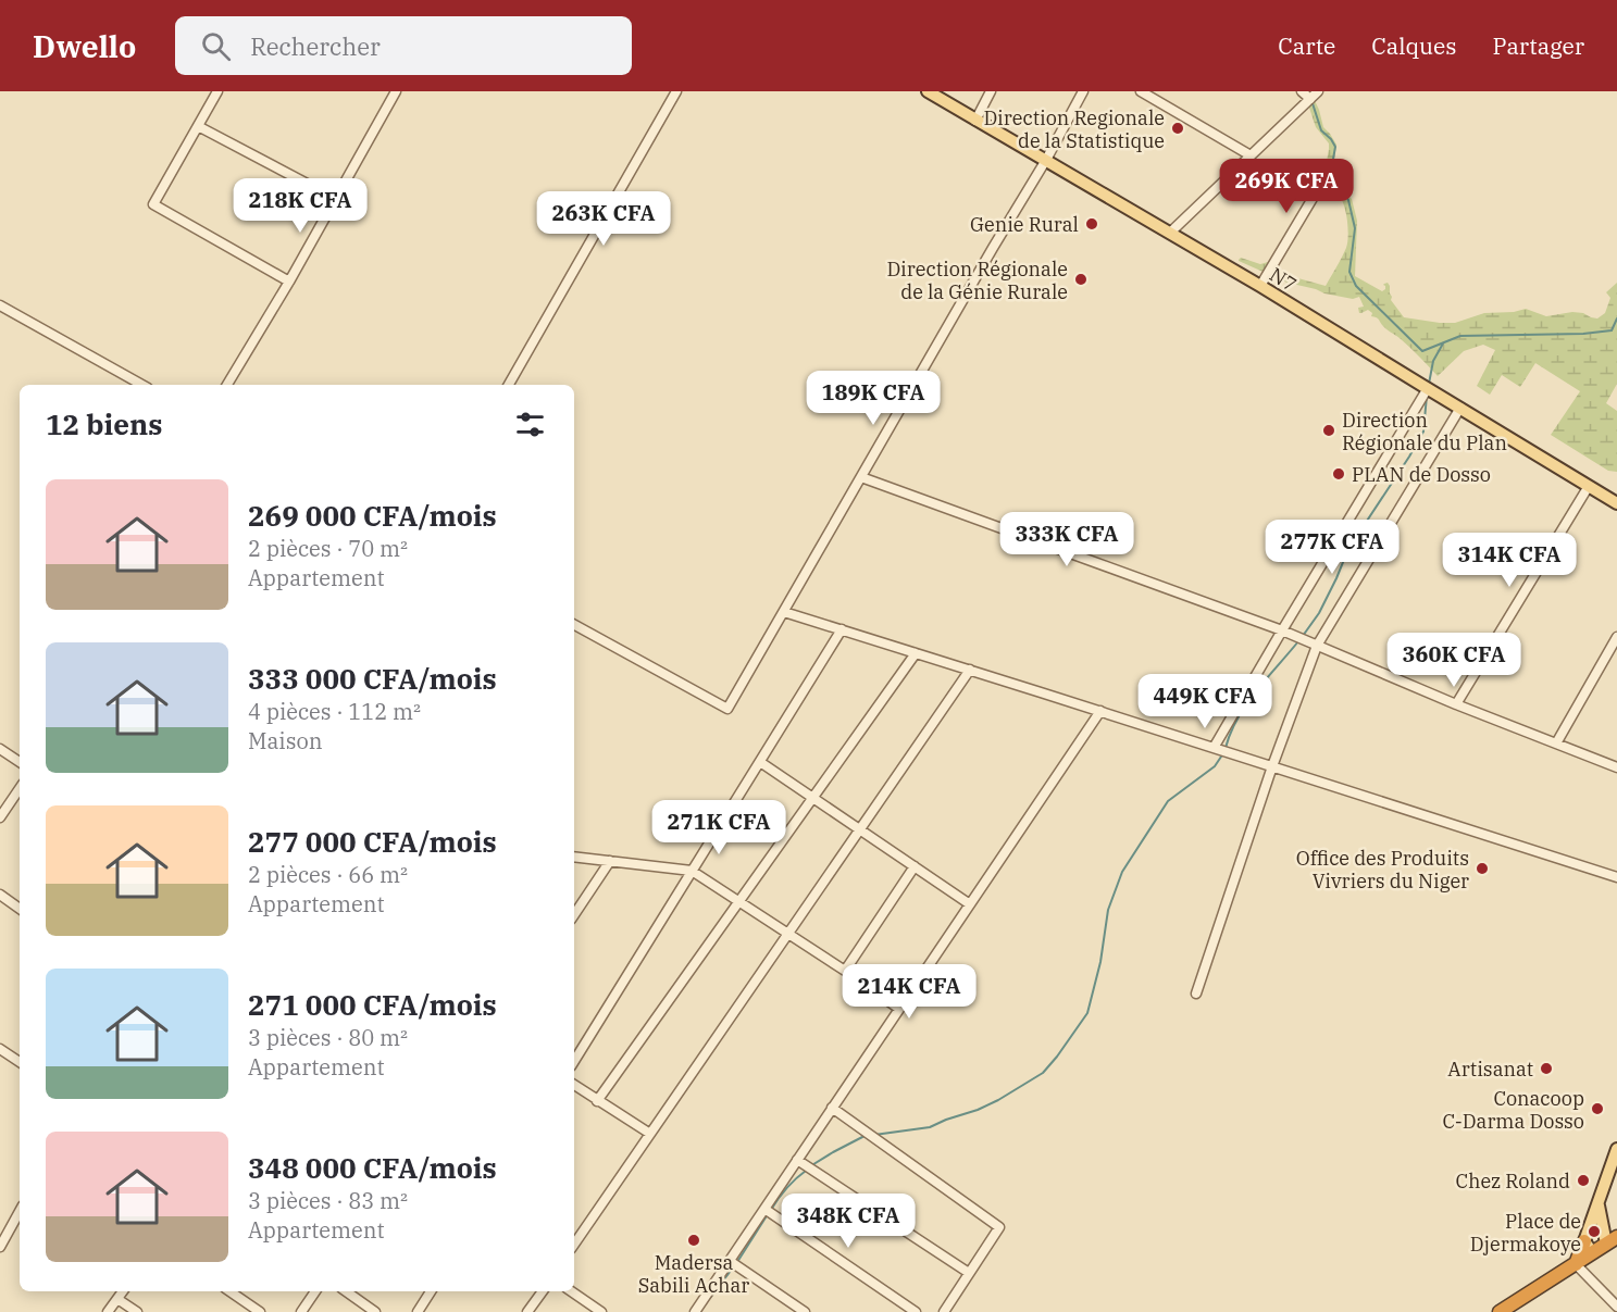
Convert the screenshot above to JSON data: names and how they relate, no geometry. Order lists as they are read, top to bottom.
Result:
{
  "streets": {
    "main road": ["N7"]
  },
  "places": [
    "Direction Regionale de la Statistique",
    "Genie Rural",
    "Direction Régionale de la Génie Rurale",
    "Direction Régionale du Plan",
    "PLAN de Dosso",
    "Office des Produits Vivriers du Niger",
    "Artisanat",
    "Conacoop C-Darma Dosso",
    "Chez Roland",
    "Place de Djermakoye",
    "Madersa Sabili Achar"
  ],
  "page": {
    "header": "Dwello",
    "search": "Rechercher",
    "nav": ["Carte", "Calques", "Partager"],
    "price": [
      "269K CFA",
      "218K CFA",
      "263K CFA",
      "189K CFA",
      "333K CFA",
      "277K CFA",
      "314K CFA",
      "360K CFA",
      "449K CFA",
      "271K CFA",
      "214K CFA",
      "348K CFA"
    ],
    "heading": "12 biens",
    "list": [
      {
        "name": "269 000 CFA/mois",
        "note": "2 pièces · 70 m² · Appartement"
      },
      {
        "name": "333 000 CFA/mois",
        "note": "4 pièces · 112 m² · Maison"
      },
      {
        "name": "277 000 CFA/mois",
        "note": "2 pièces · 66 m² · Appartement"
      },
      {
        "name": "271 000 CFA/mois",
        "note": "3 pièces · 80 m² · Appartement"
      },
      {
        "name": "348 000 CFA/mois",
        "note": "3 pièces · 83 m² · Appartement"
      }
    ]
  }
}
